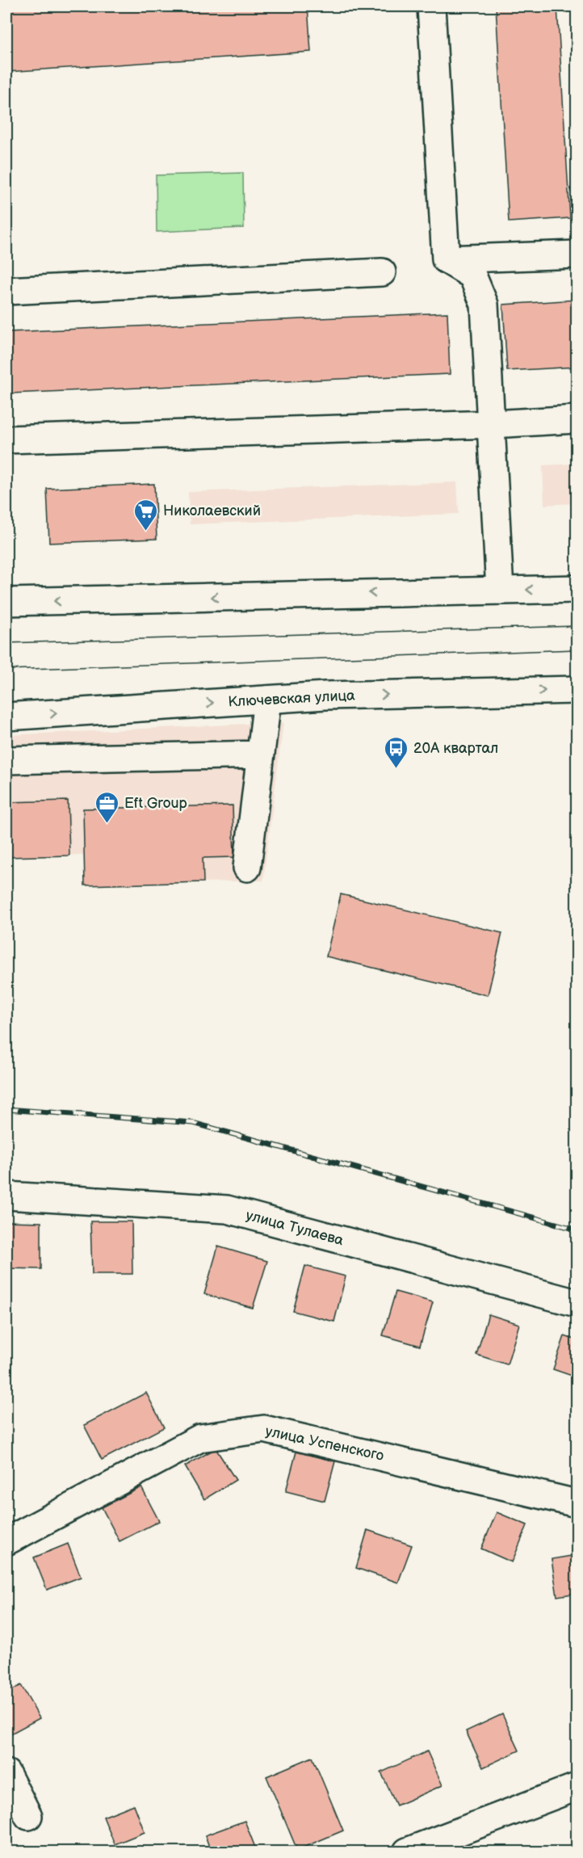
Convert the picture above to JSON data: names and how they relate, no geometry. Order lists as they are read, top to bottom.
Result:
{
  "streets": {
    "street": ["Ключевская улица", "улица Тулаева", "улица Успенского"]
  },
  "places": {
    "supermarket": ["Николаевский"],
    "bus stop": ["20А квартал"],
    "office": ["Eft Group"]
  }
}
